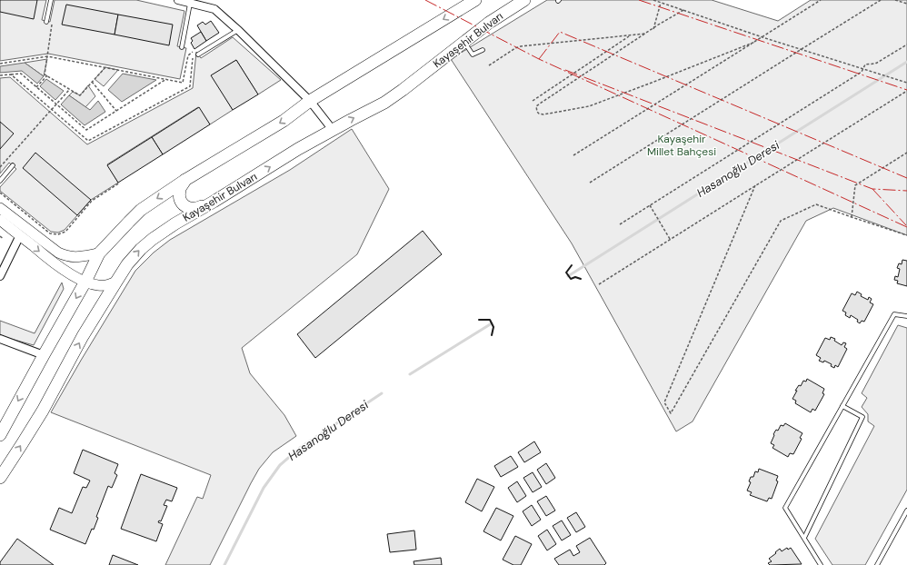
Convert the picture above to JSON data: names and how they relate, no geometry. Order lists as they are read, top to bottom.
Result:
{
  "streets": {
    "main road": ["Kayaşehir Bulvarı"]
  },
  "water": ["Hasanoğlu Deresi"],
  "parks": ["Kayaşehir Millet Bahçesi"]
}
